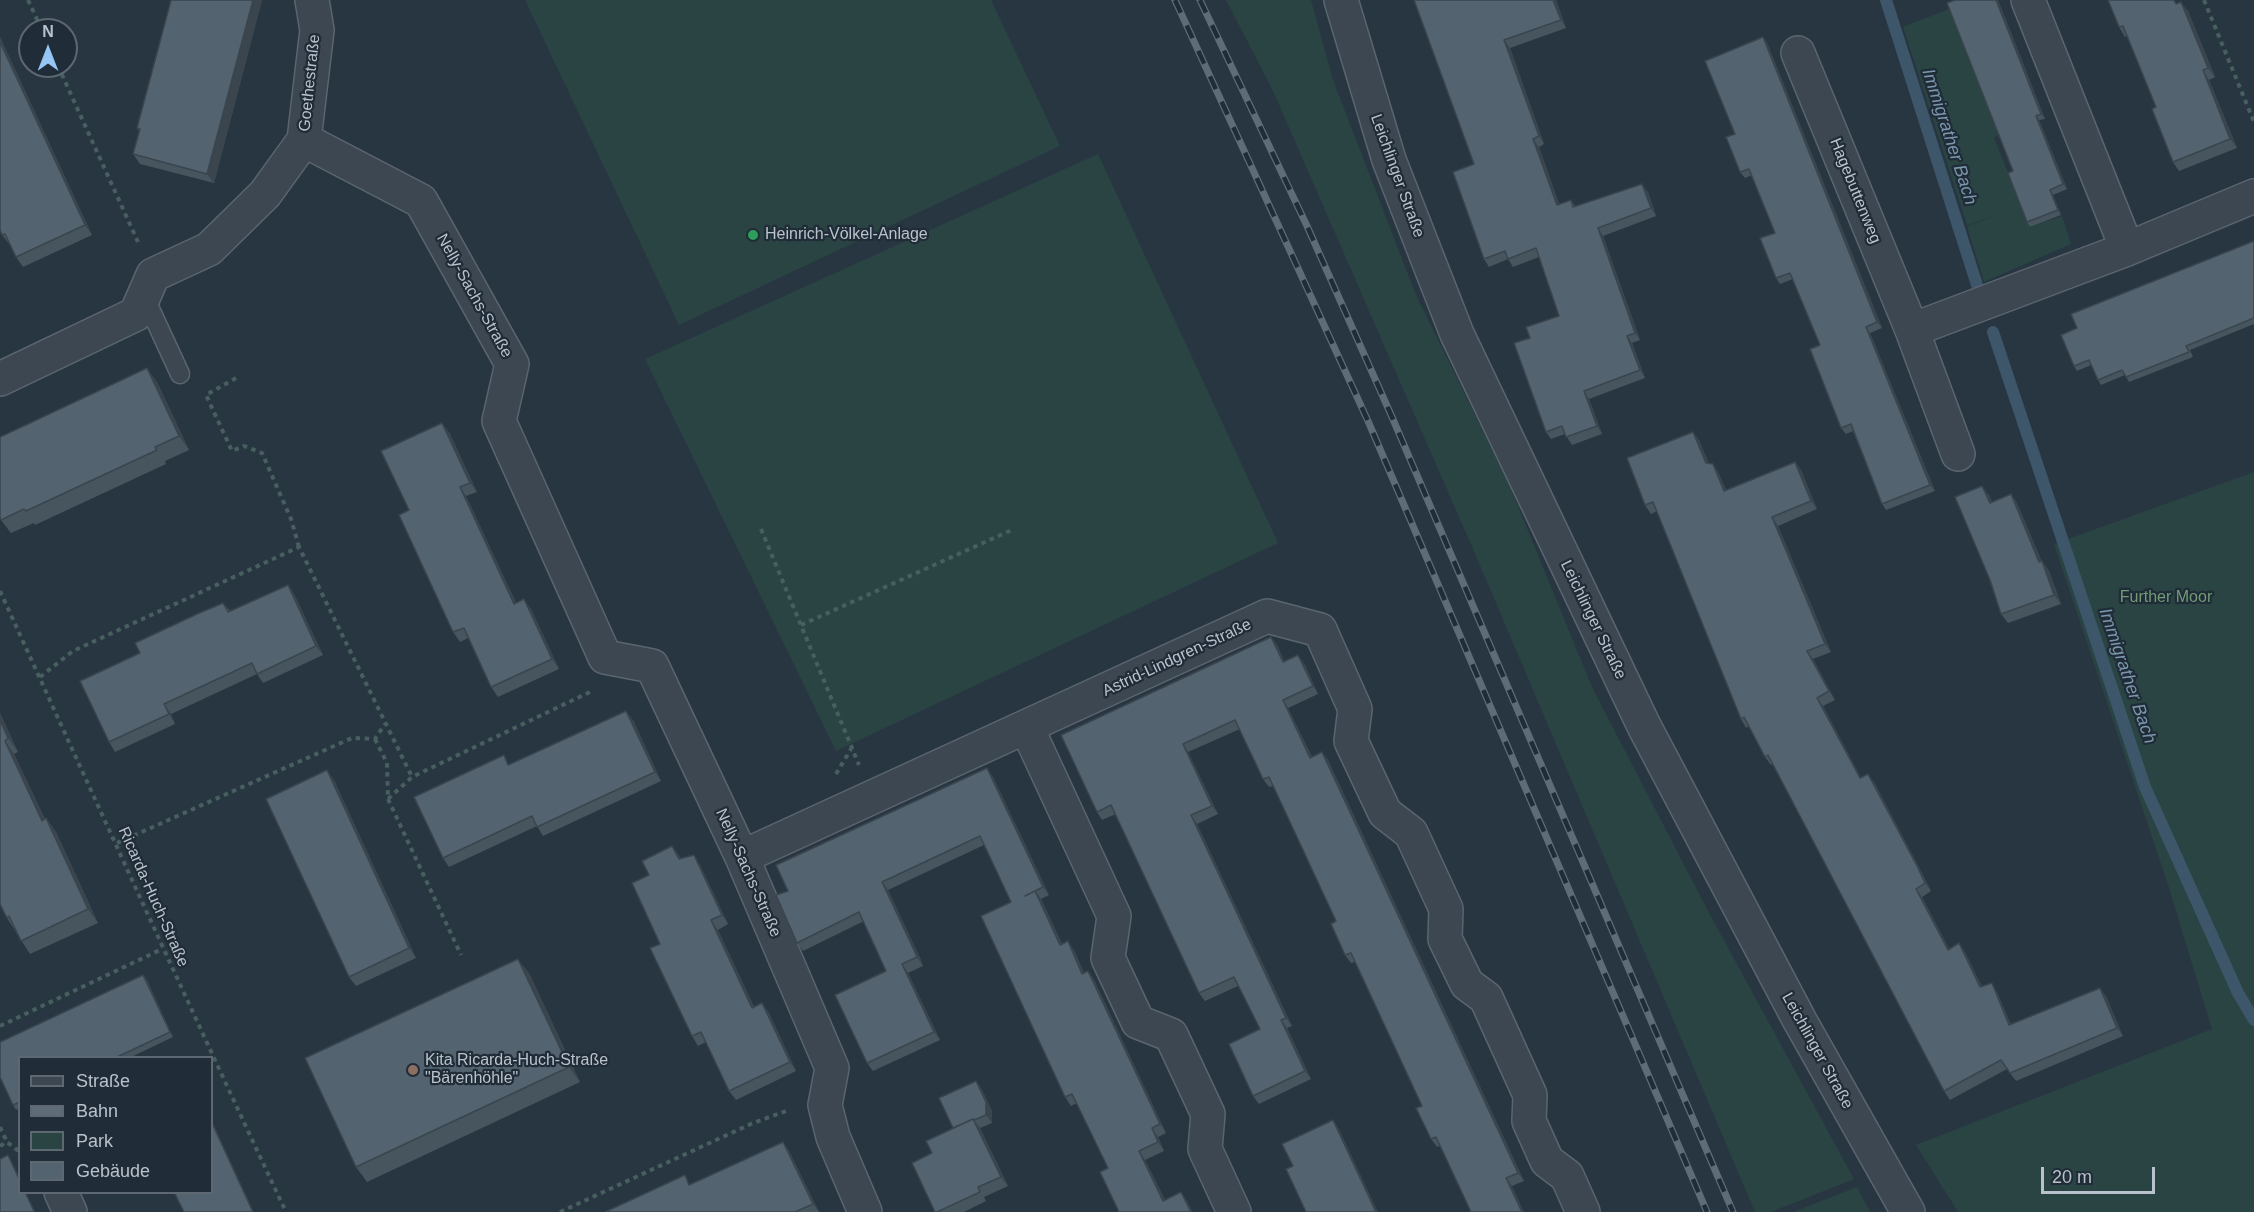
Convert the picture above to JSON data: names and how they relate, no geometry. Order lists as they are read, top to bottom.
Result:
{
  "streets": {
    "street": [
      "Goethestraße",
      "Leichlinger Straße",
      "Hagebuttenweg",
      "Nelly-Sachs-Straße",
      "Astrid-Lindgren-Straße"
    ],
    "path": ["Ricarda-Huch-Straße"]
  },
  "crossings": [
    ["Goethestraße", "Nelly-Sachs-Straße"],
    ["Nelly-Sachs-Straße", "Astrid-Lindgren-Straße"]
  ],
  "water": ["Immigrather Bach"],
  "parks": ["Further Moor"],
  "places": ["Heinrich-Völkel-Anlage", "Kita Ricarda-Huch-Straße \"Bärenhöhle\""],
  "legend": [
    "Straße",
    "Bahn",
    "Park",
    "Gebäude"
  ],
  "scale_bar": "20 m",
  "north": "top"
}
